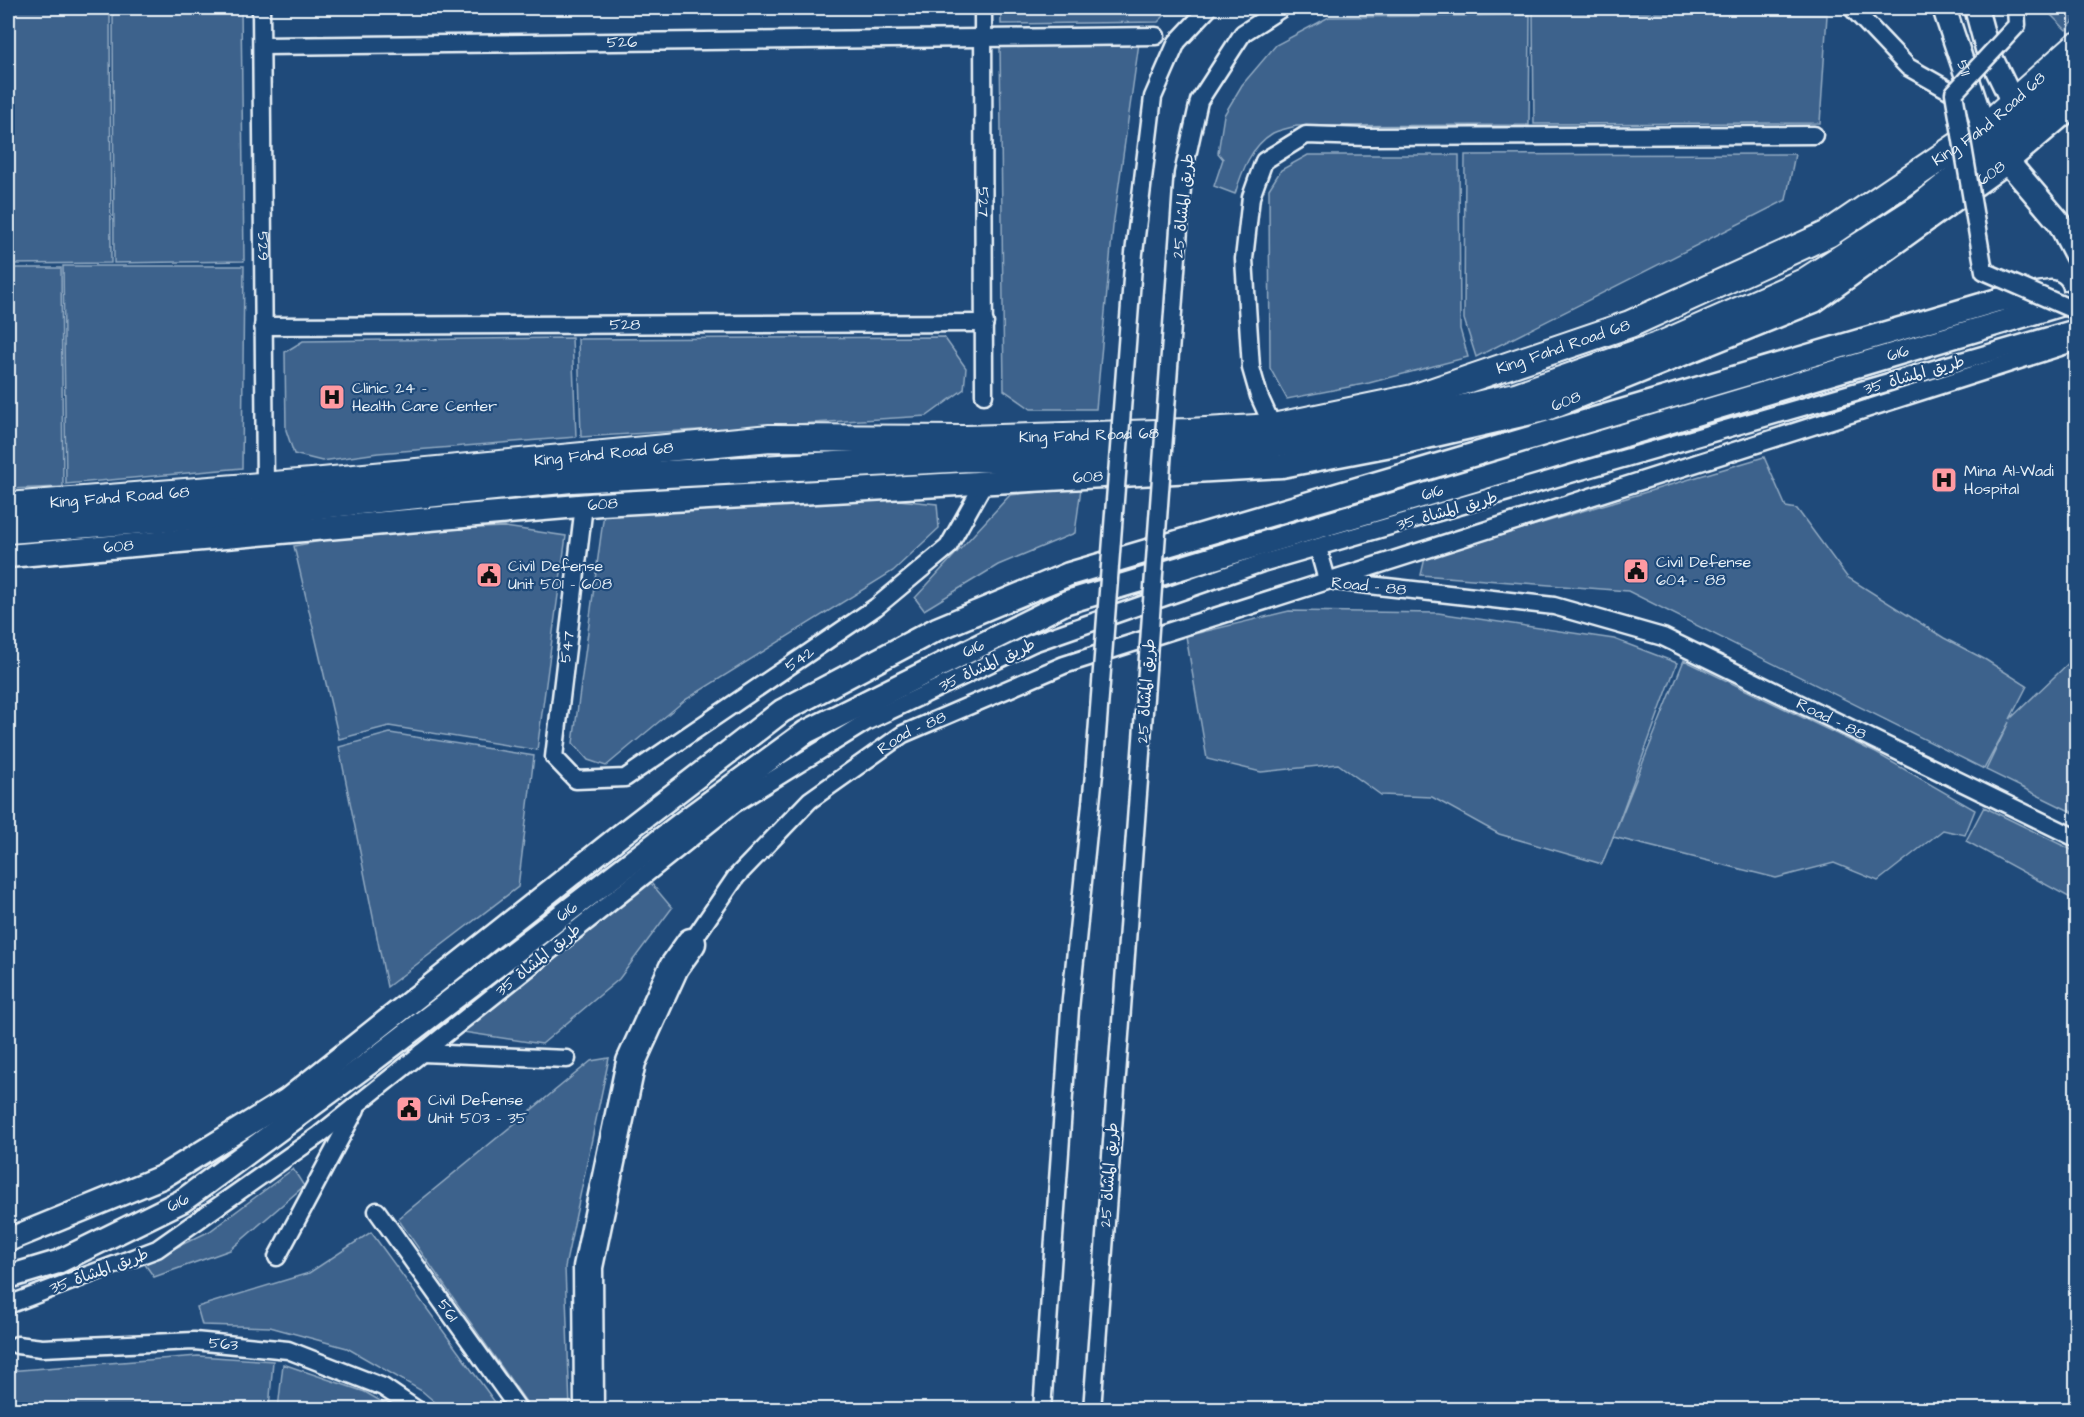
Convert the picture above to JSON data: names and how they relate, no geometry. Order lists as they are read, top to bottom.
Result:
{
  "streets": {
    "main road": [
      "511",
      "King Fahd Road 68",
      "608",
      "616"
    ],
    "street": [
      "526",
      "527",
      "طريق المشاة 25",
      "529",
      "528",
      "طريق المشاة 35",
      "Road - 88",
      "547",
      "542",
      "561",
      "563"
    ]
  },
  "crossings": [
    ["526", "527"],
    ["526", "529"],
    ["511", "King Fahd Road 68"],
    ["511", "608"],
    ["King Fahd Road 68", "608"],
    ["King Fahd Road 68", "529"],
    ["608", "547"],
    ["608", "542"],
    ["527", "528"],
    ["529", "528"],
    ["547", "542"]
  ],
  "places": {
    "hospital": ["Clinic 24 - Health Care Center", "Mina Al-Wadi Hospital"],
    "public building": ["Civil Defense 604 - 88", "Civil Defense Unit 501 - 608", "Civil Defense Unit 503 - 35"]
  }
}
